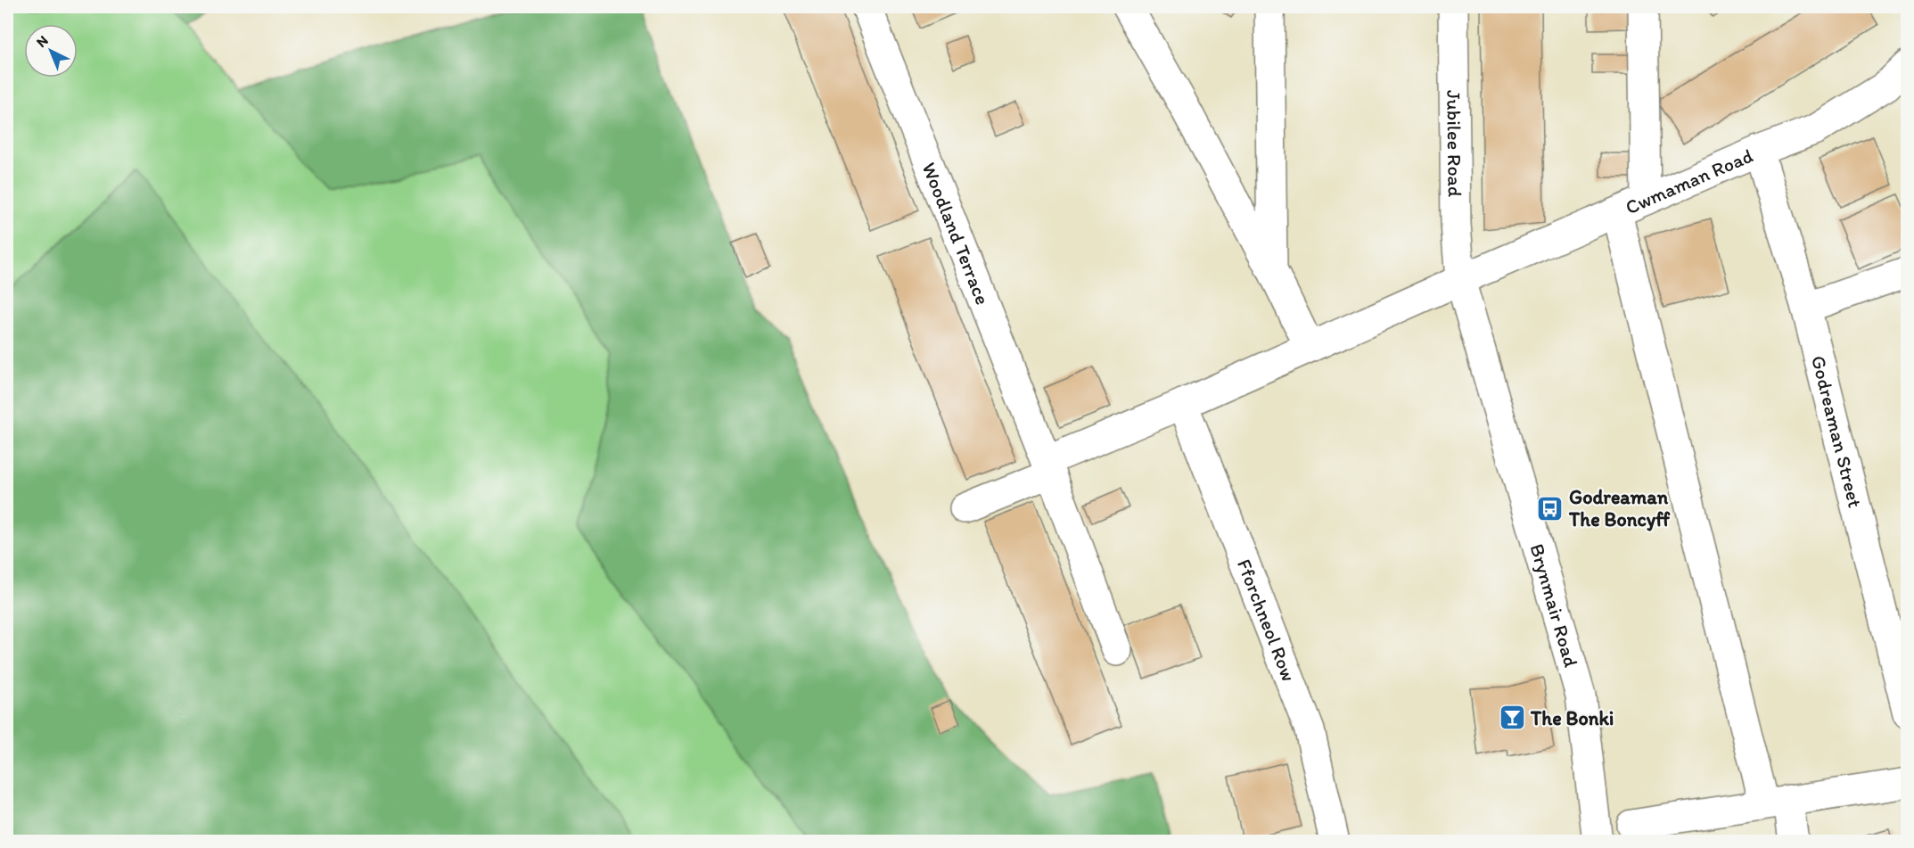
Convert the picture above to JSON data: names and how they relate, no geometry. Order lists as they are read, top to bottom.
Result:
{
  "streets": {
    "street": [
      "Jubilee Road",
      "Cwmaman Road",
      "Woodland Terrace",
      "Godreaman Street",
      "Brynmair Road",
      "Fforchneol Row"
    ]
  },
  "crossings": [
    ["Jubilee Road", "Cwmaman Road"],
    ["Jubilee Road", "Brynmair Road"],
    ["Cwmaman Road", "Godreaman Street"],
    ["Cwmaman Road", "Brynmair Road"]
  ],
  "places": {
    "bus stop": ["Godreaman The Boncyff"],
    "bar": ["The Bonki"]
  },
  "north": "top left"
}
